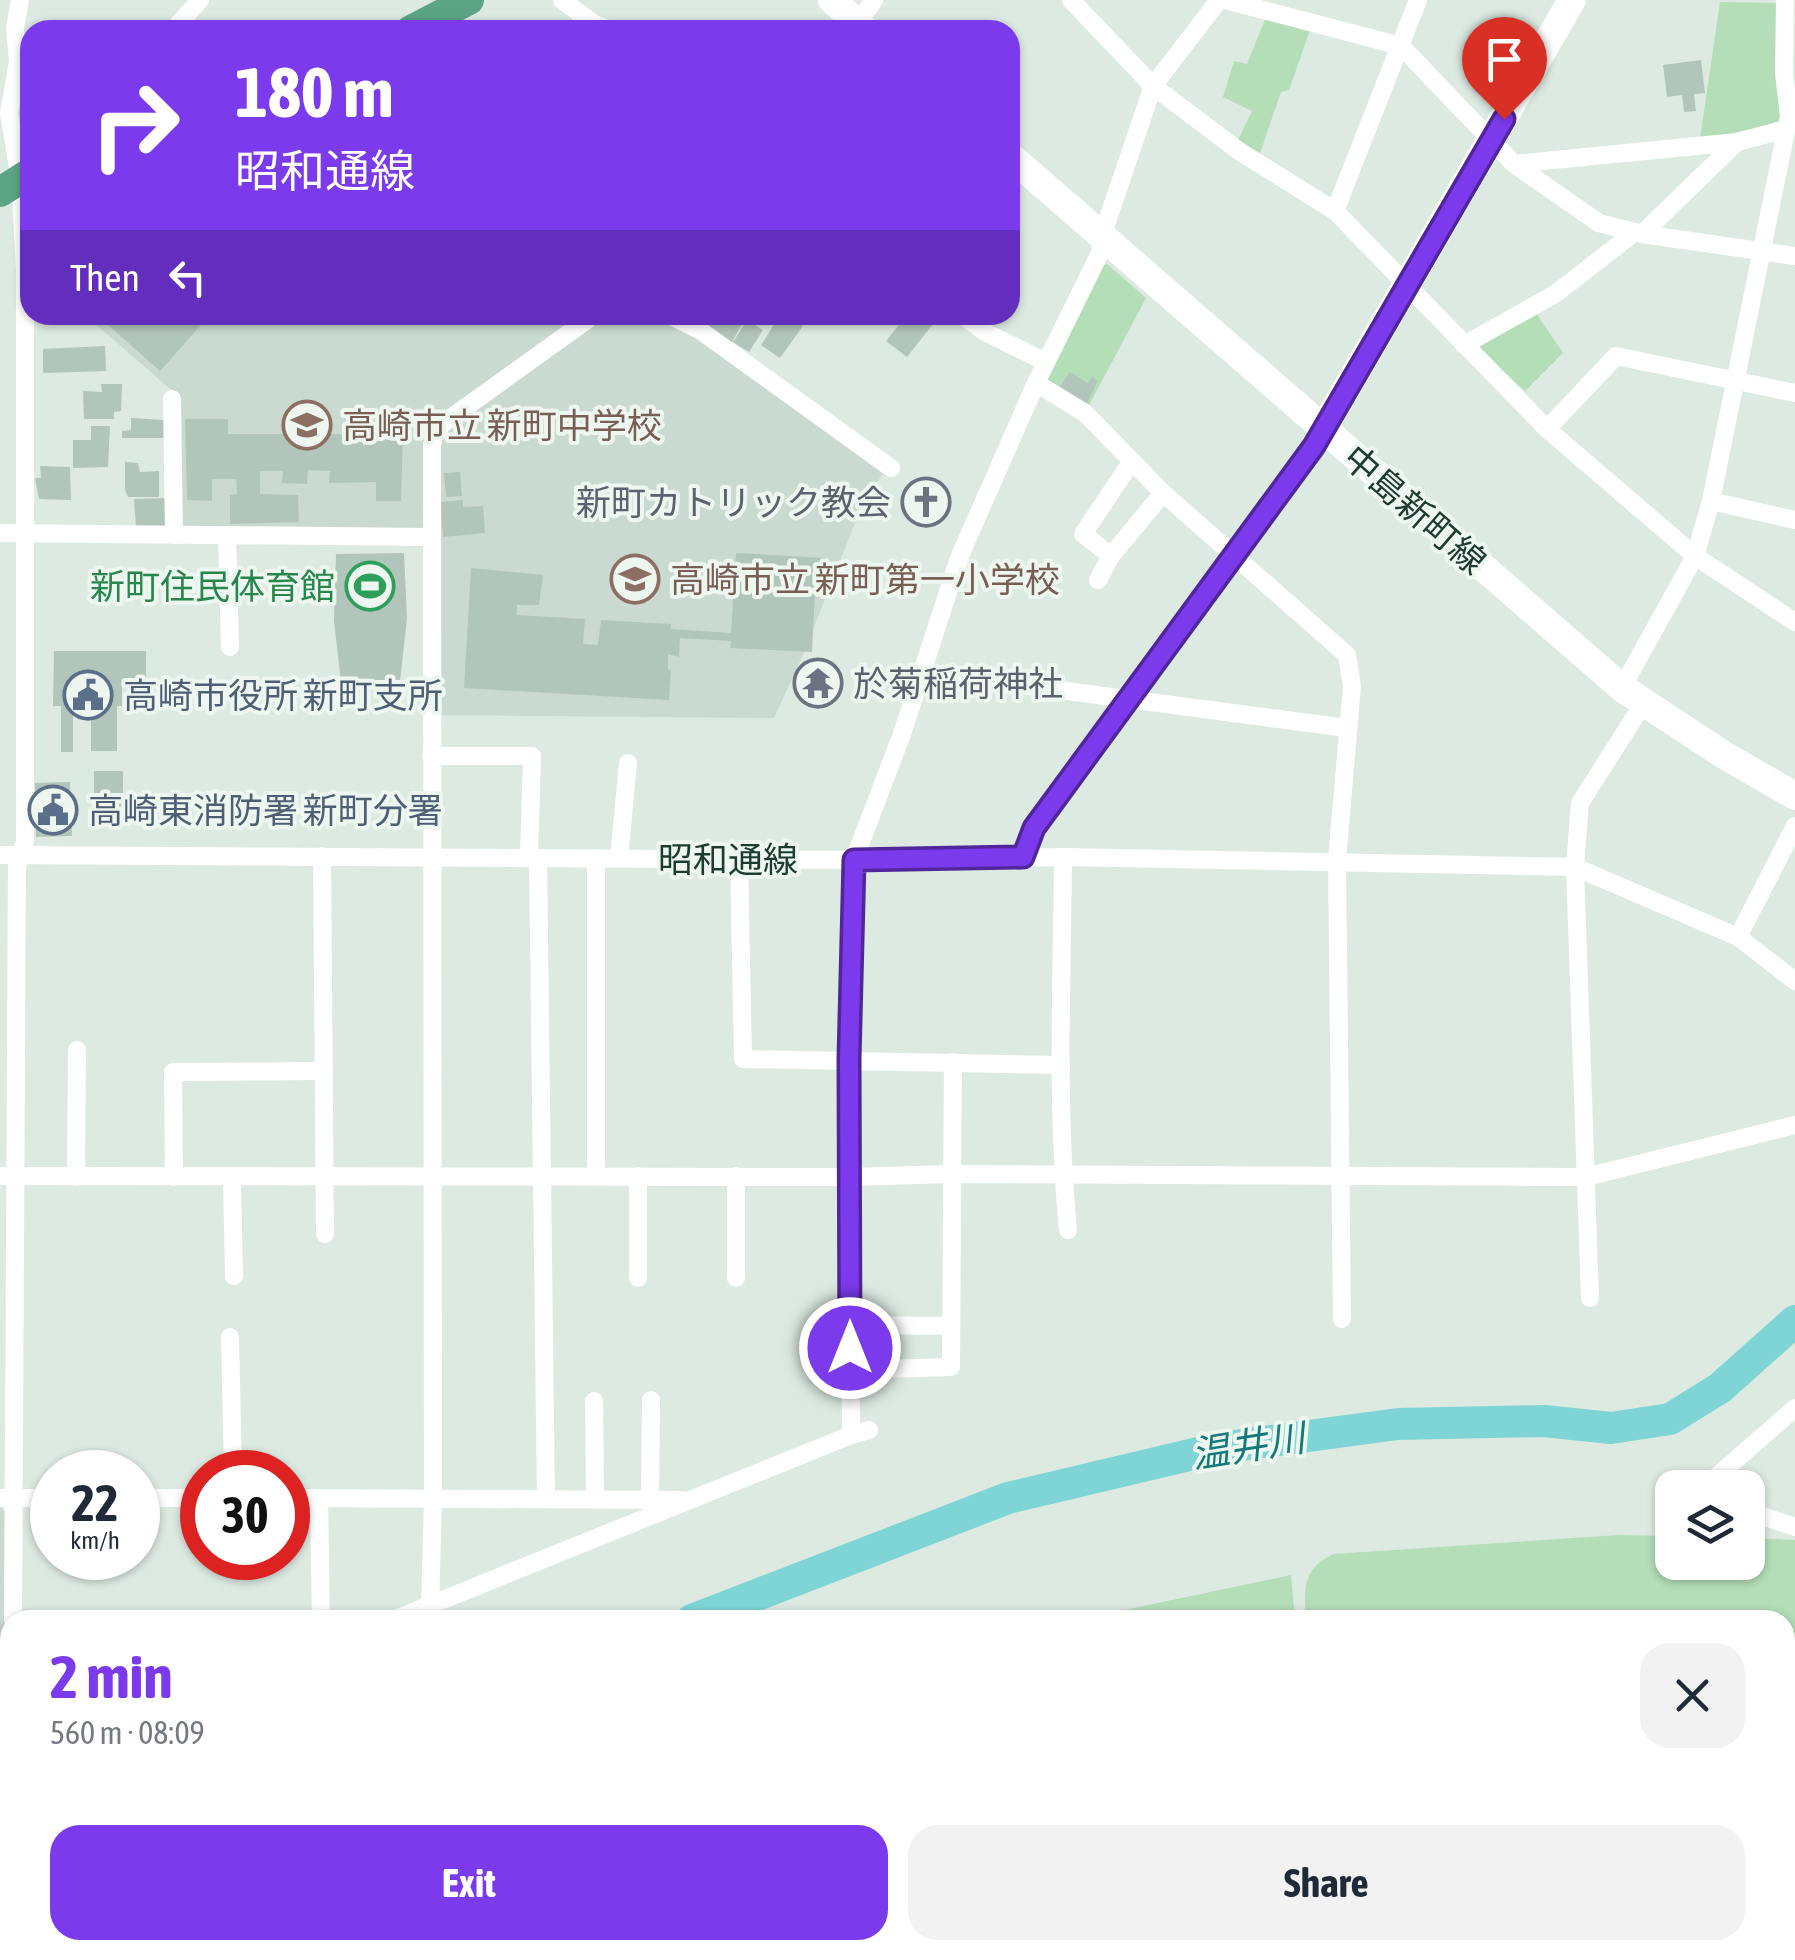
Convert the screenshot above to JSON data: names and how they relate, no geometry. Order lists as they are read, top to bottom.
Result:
{
  "streets": {
    "main road": ["中島新町線"],
    "street": ["昭和通線"]
  },
  "water": ["温井川"],
  "places": {
    "school or university": ["高崎市立 新町中学校", "高崎市立 新町第一小学校"],
    "church": ["新町カトリック教会"],
    "sports": ["新町住民体育館"],
    "temple": ["於菊稲荷神社"],
    "public building": ["高崎市役所 新町支所", "高崎東消防署 新町分署"]
  },
  "page": {
    "turn": ["180 m", "昭和通線"],
    "then": "Then",
    "speed": "22 km/h",
    "limit": "30",
    "heading": ["2 min", "560 m · 08:09"],
    "buttons": ["Exit", "Share"]
  }
}
